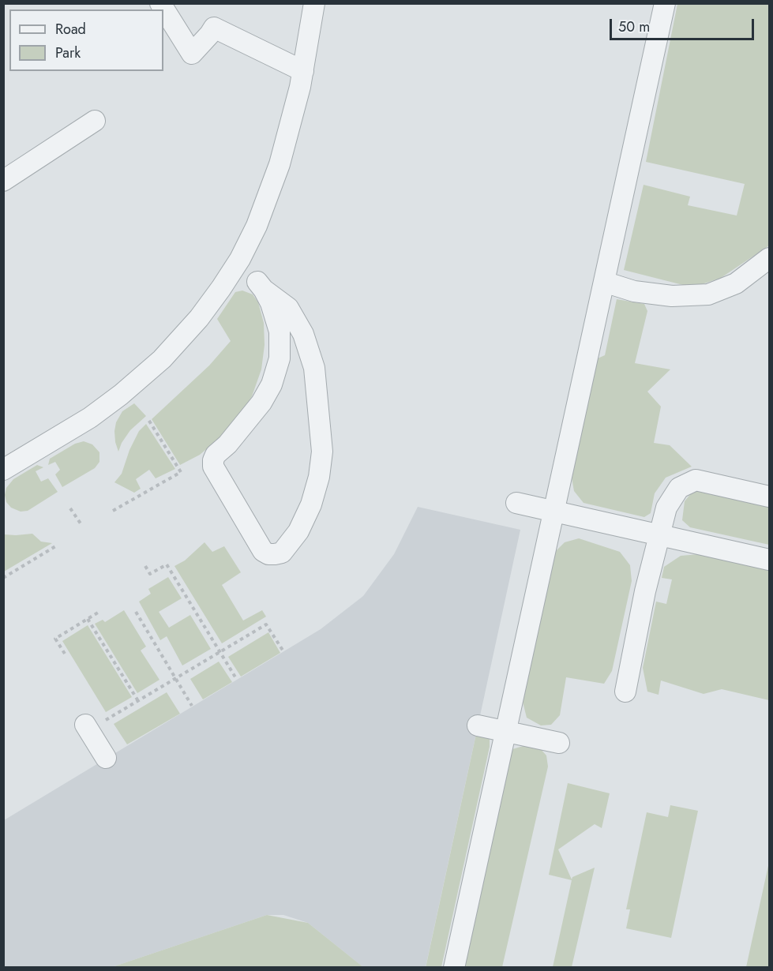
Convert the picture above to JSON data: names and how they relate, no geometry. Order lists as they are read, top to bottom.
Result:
{
  "legend": ["Road", "Park"],
  "scale_bar": "50 m"
}
